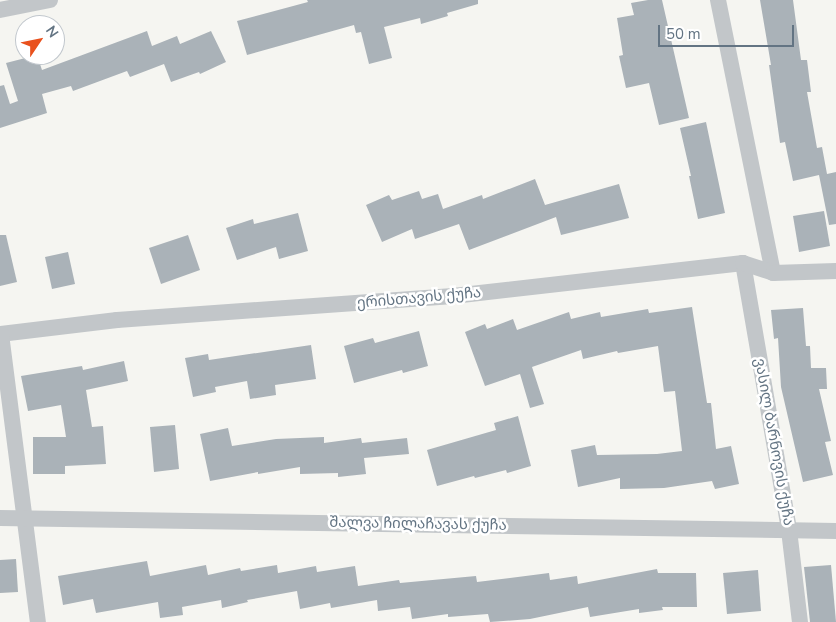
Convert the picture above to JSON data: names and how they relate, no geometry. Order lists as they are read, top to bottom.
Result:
{
  "streets": {
    "street": ["ერისთავის ქუჩა", "ვასილ ბარნოვის ქუჩა", "შალვა ჩილაჩავას ქუჩა"]
  },
  "crossings": [
    ["ერისთავის ქუჩა", "ვასილ ბარნოვის ქუჩა"],
    ["ვასილ ბარნოვის ქუჩა", "შალვა ჩილაჩავას ქუჩა"]
  ],
  "scale_bar": "50 m",
  "north": "top right"
}
